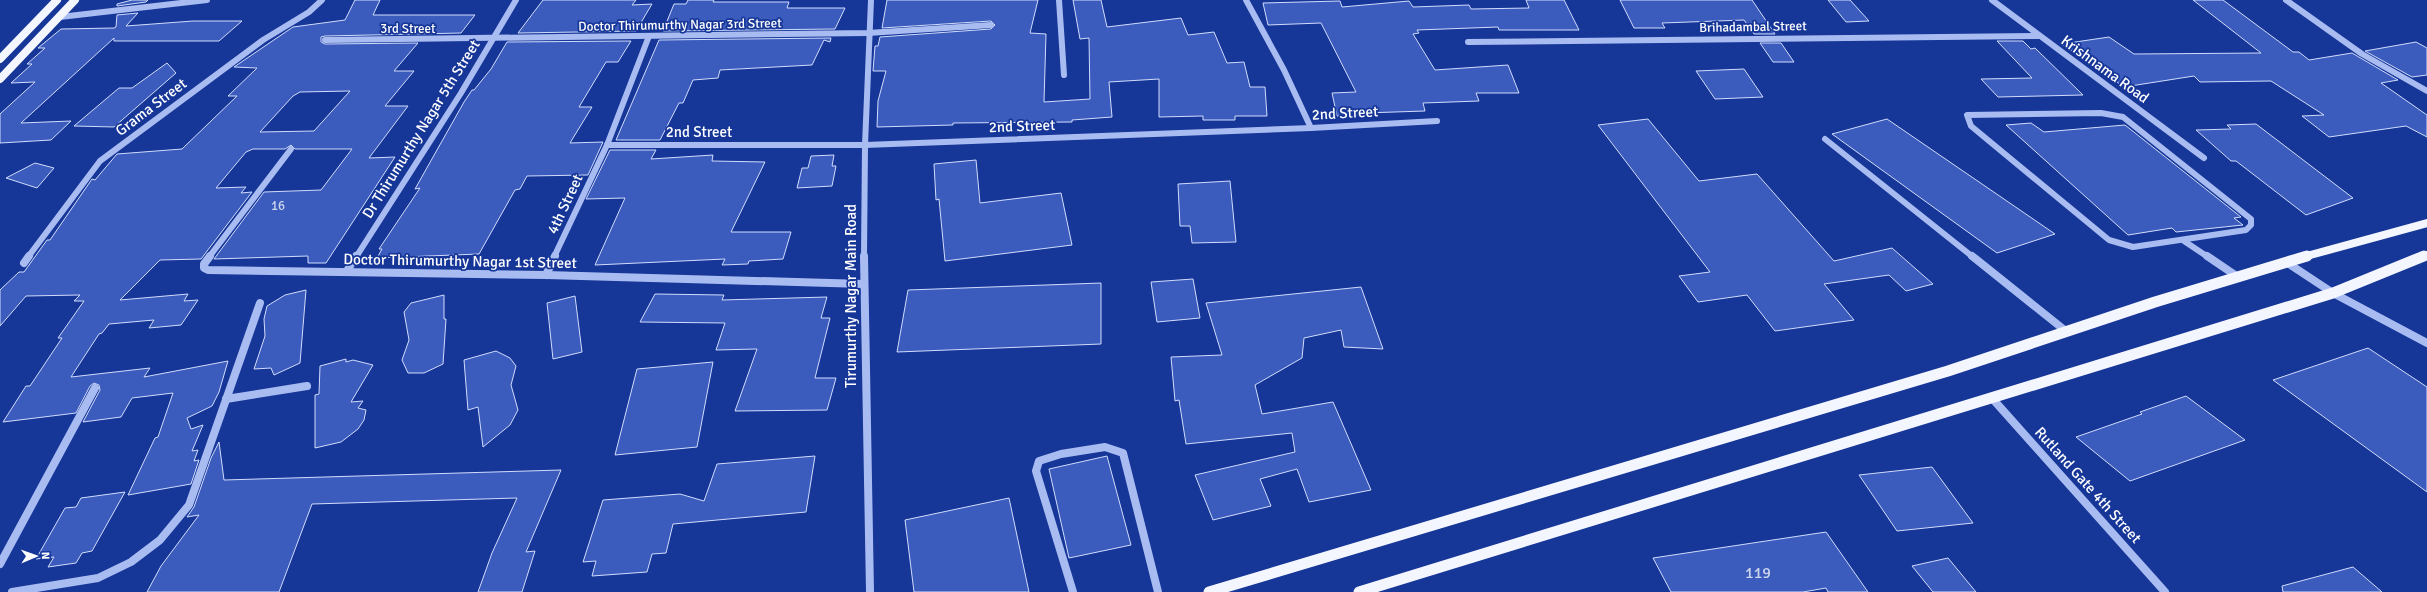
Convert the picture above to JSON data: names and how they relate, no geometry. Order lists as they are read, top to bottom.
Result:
{
  "streets": {
    "street": [
      "Doctor Thirumurthy Nagar 3rd Street",
      "Brihadambal Street",
      "3rd Street",
      "Krishnama Road",
      "Grama Street",
      "2nd Street",
      "Dr Thirumurthy Nagar 5th Street",
      "4th Street",
      "Doctor Thirumurthy Nagar 1st Street",
      "Tirumurthy Nagar Main Road",
      "Rutland Gate 4th Street"
    ]
  },
  "crossings": [
    ["Doctor Thirumurthy Nagar 3rd Street", "3rd Street"],
    ["Doctor Thirumurthy Nagar 3rd Street", "Dr Thirumurthy Nagar 5th Street"],
    ["Doctor Thirumurthy Nagar 3rd Street", "4th Street"],
    ["Doctor Thirumurthy Nagar 3rd Street", "Tirumurthy Nagar Main Road"],
    ["Brihadambal Street", "Krishnama Road"],
    ["3rd Street", "Dr Thirumurthy Nagar 5th Street"],
    ["2nd Street", "4th Street"],
    ["2nd Street", "Tirumurthy Nagar Main Road"],
    ["Dr Thirumurthy Nagar 5th Street", "Doctor Thirumurthy Nagar 1st Street"],
    ["4th Street", "Doctor Thirumurthy Nagar 1st Street"],
    ["Doctor Thirumurthy Nagar 1st Street", "Tirumurthy Nagar Main Road"]
  ],
  "house_numbers": ["16", "119"],
  "north": "right"
}
